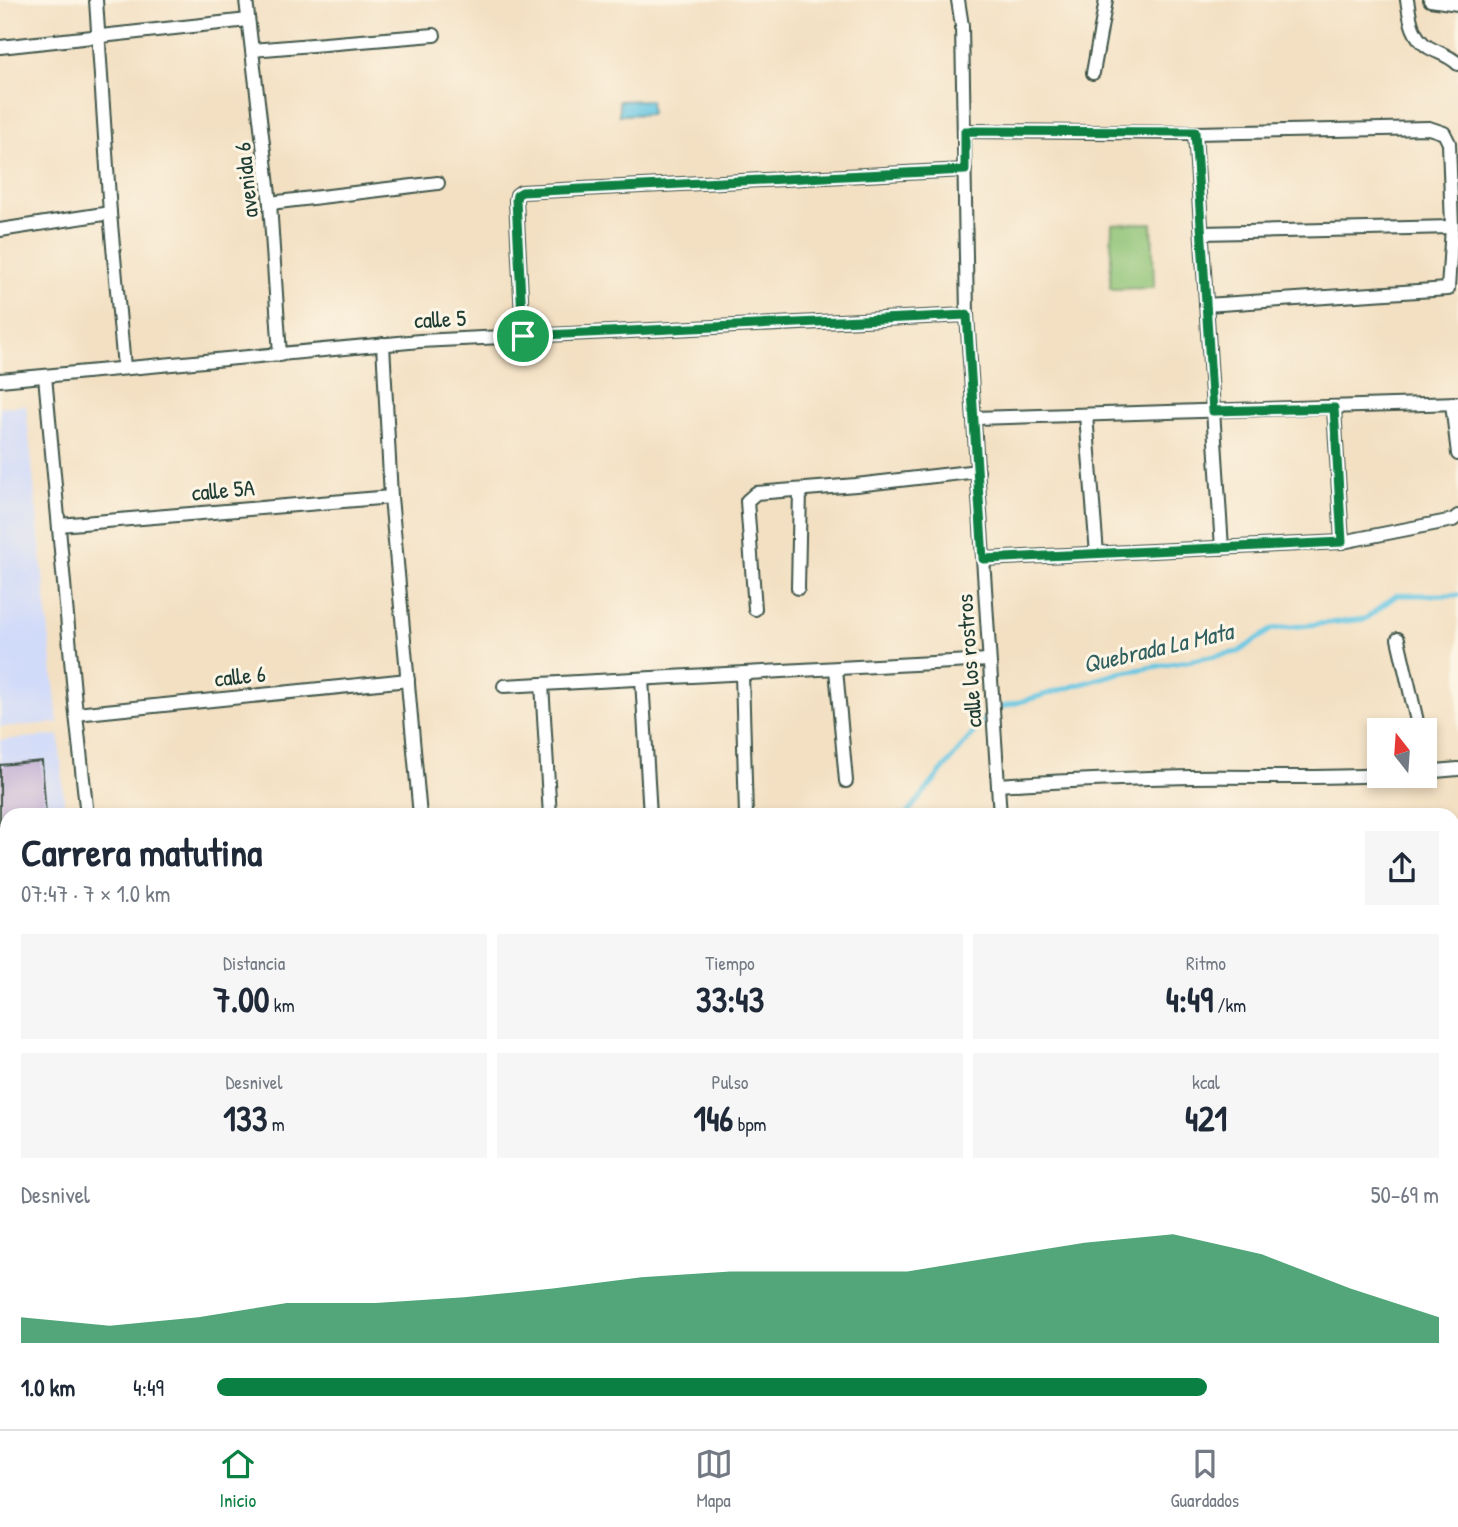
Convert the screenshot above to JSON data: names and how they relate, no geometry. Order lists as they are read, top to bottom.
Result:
{
  "streets": {
    "street": [
      "avenida 6",
      "calle 5",
      "calle 5A",
      "calle los rostros",
      "calle 6"
    ]
  },
  "crossings": [
    ["avenida 6", "calle 5"],
    ["calle 5", "calle los rostros"]
  ],
  "water": ["Quebrada La Mata"],
  "north": "top",
  "page": {
    "heading": ["Carrera matutina", "07:47 · 7 × 1.0 km"],
    "stats": [
      ["Distancia", "7.00 km"],
      ["Tiempo", "33:43"],
      ["Ritmo", "4:49 /km"],
      ["Desnivel", "133 m"],
      ["Pulso", "146 bpm"],
      ["kcal", "421"]
    ],
    "chart": ["Desnivel", "50–69 m"],
    "list": [
      {
        "name": "1.0 km",
        "note": "4:49"
      }
    ],
    "tabs": ["Inicio", "Mapa", "Guardados"]
  }
}
